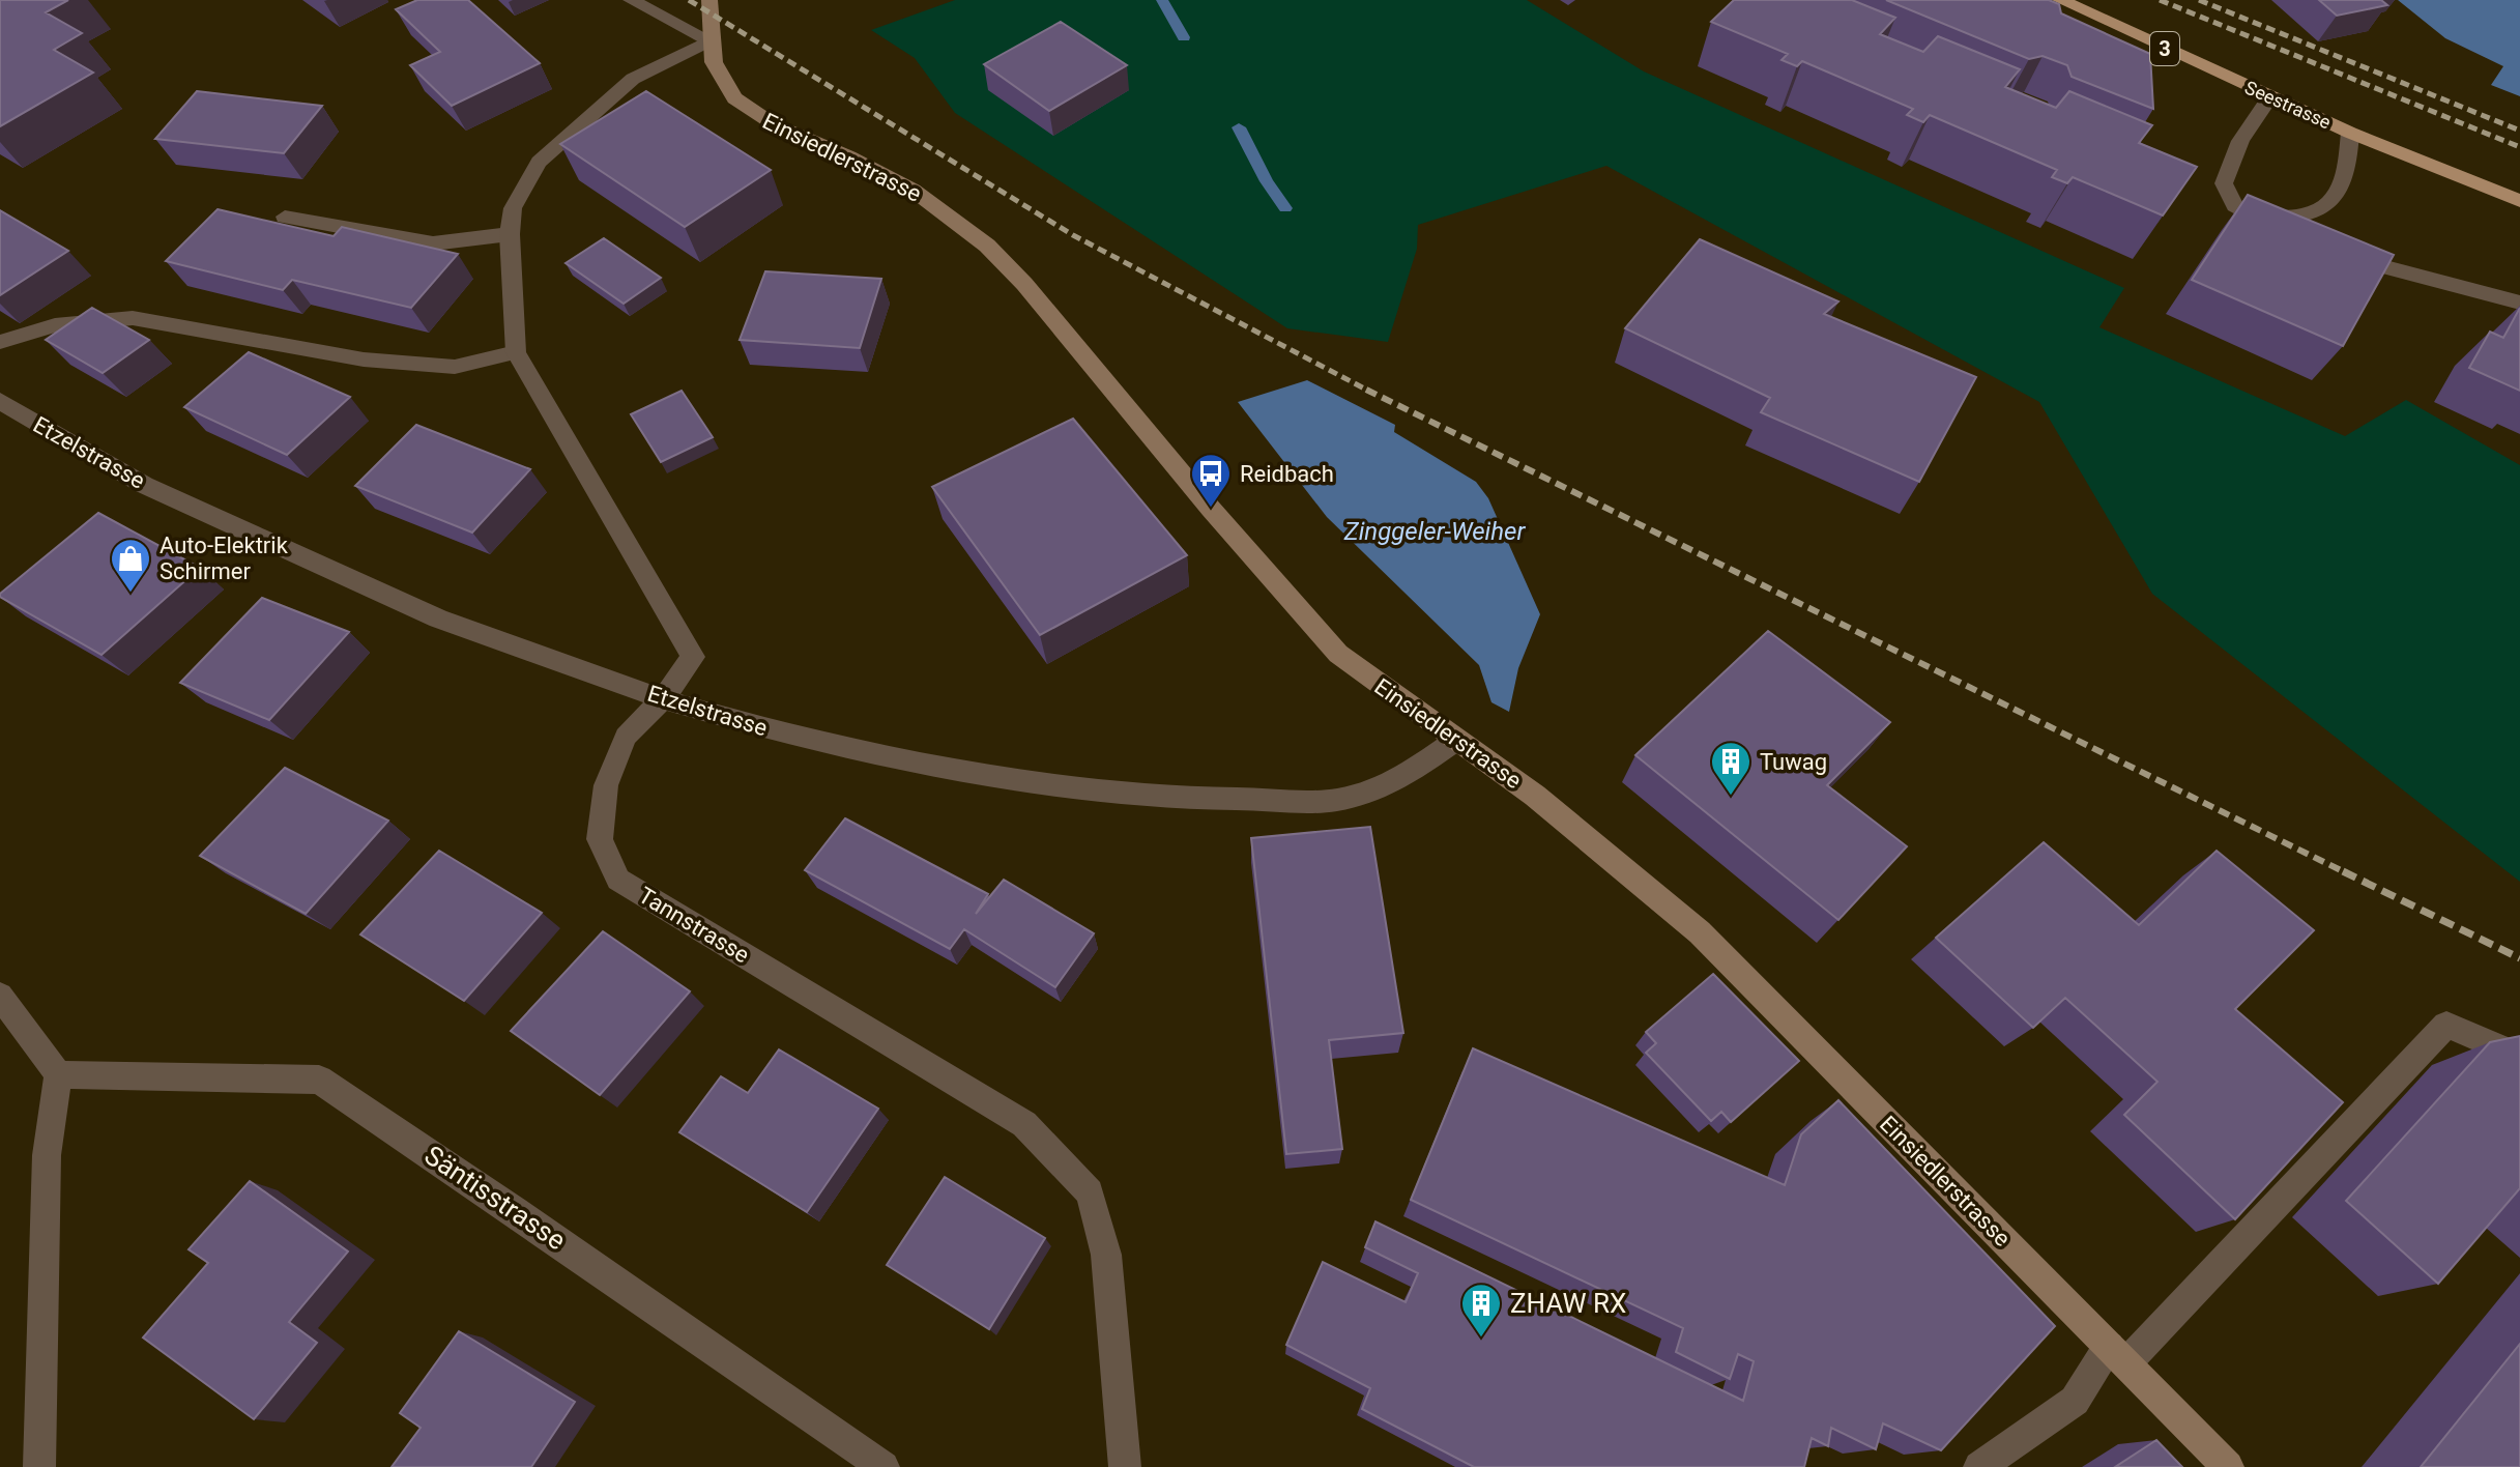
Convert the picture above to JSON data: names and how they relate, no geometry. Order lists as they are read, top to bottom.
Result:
{
  "streets": {
    "main road": ["3", "Seestrasse", "Einsiedlerstrasse"],
    "street": ["Etzelstrasse", "Tannstrasse", "Säntisstrasse"]
  },
  "crossings": [
    ["Einsiedlerstrasse", "Etzelstrasse"],
    ["Einsiedlerstrasse", "Tannstrasse"],
    ["Etzelstrasse", "Tannstrasse"]
  ],
  "water": ["Zinggeler-Weiher"],
  "places": {
    "bus stop": ["Reidbach"],
    "shop": ["Auto-Elektrik Schirmer"],
    "building": ["Tuwag", "ZHAW RX"]
  }
}
